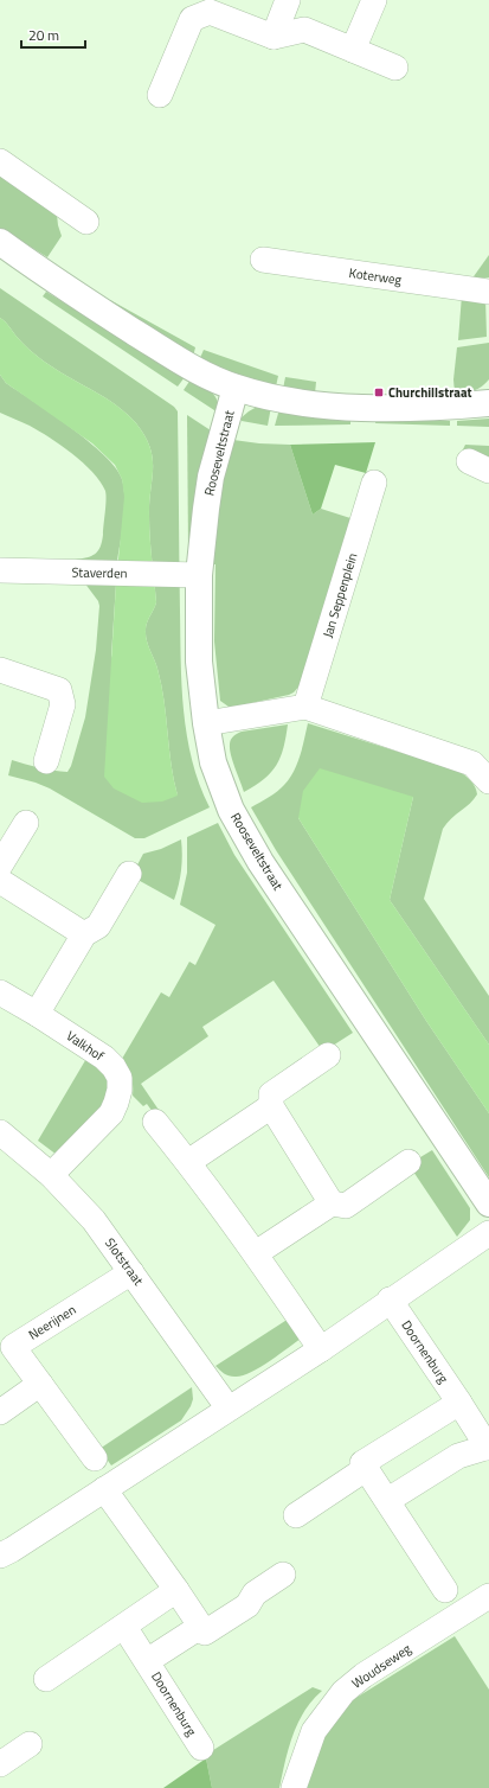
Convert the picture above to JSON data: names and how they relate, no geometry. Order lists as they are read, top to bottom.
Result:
{
  "streets": {
    "street": [
      "Koterweg",
      "Rooseveltstraat",
      "Staverden",
      "Jan Seppenplein",
      "Valkhof",
      "Slotstraat",
      "Neerijnen",
      "Doornenburg",
      "Woudseweg"
    ]
  },
  "crossings": [
    ["Rooseveltstraat", "Staverden"],
    ["Valkhof", "Slotstraat"],
    ["Slotstraat", "Neerijnen"]
  ],
  "places": {
    "transit": ["Churchillstraat"]
  },
  "scale_bar": "20 m"
}
